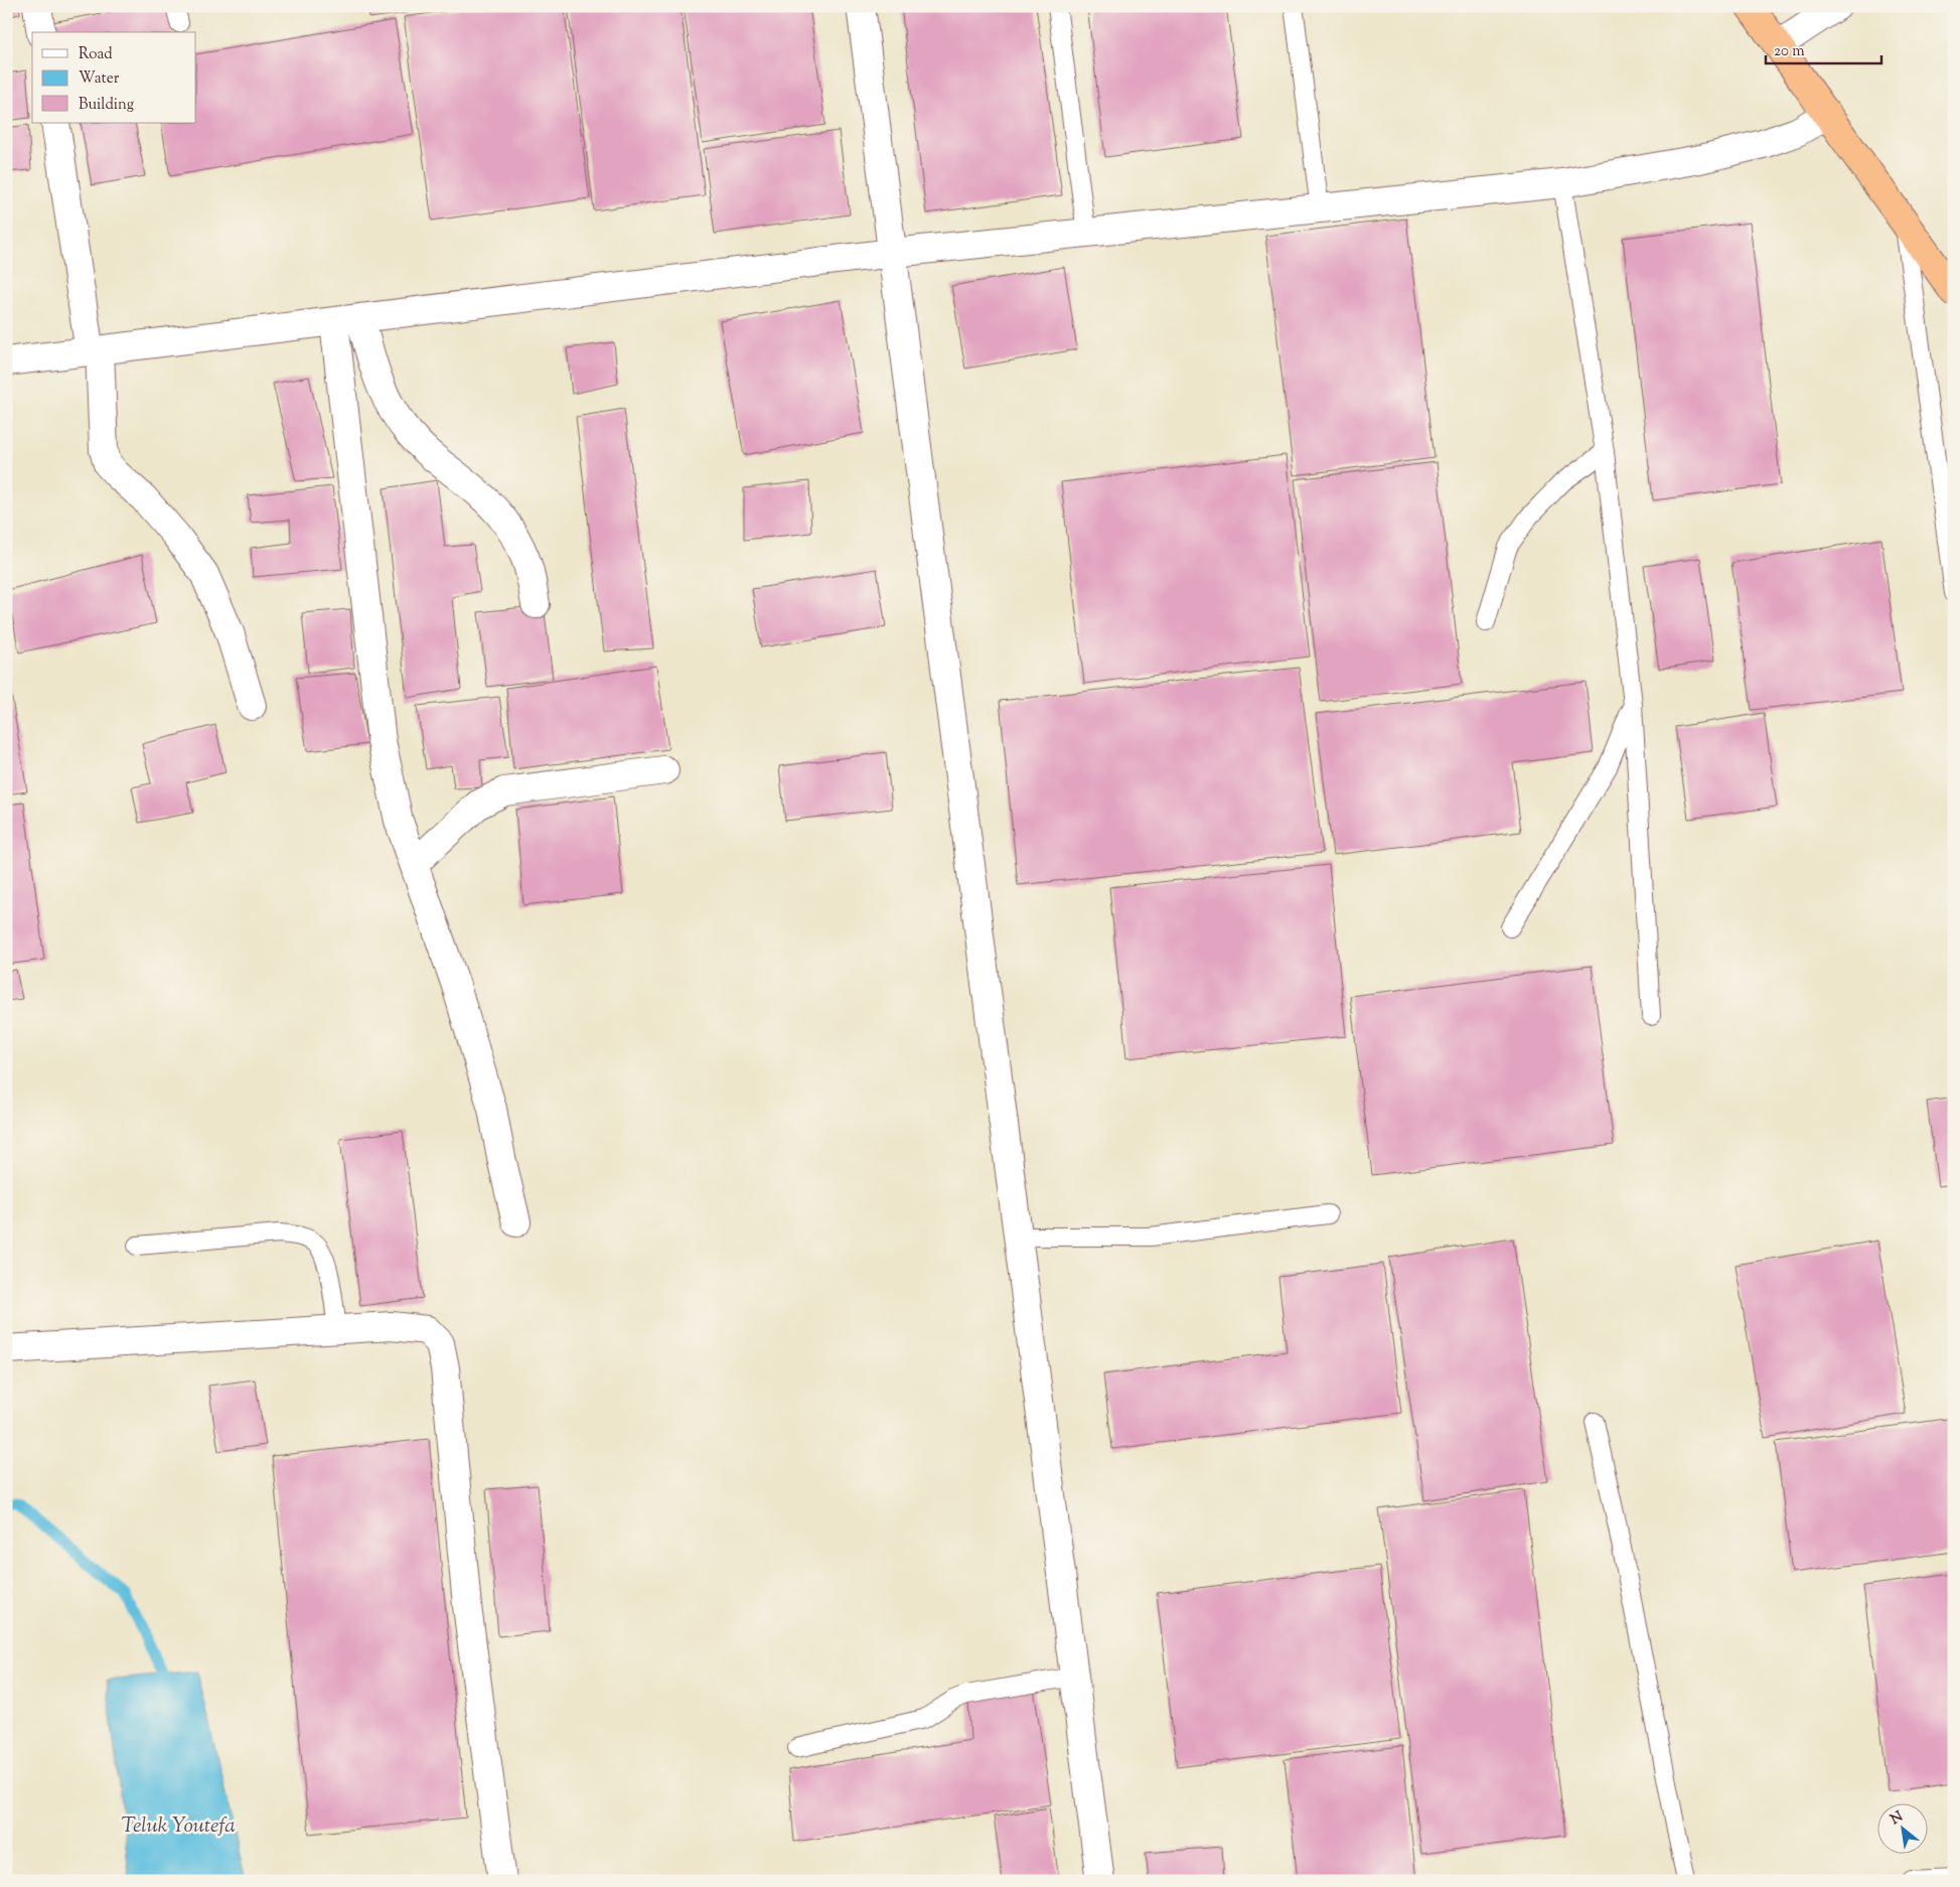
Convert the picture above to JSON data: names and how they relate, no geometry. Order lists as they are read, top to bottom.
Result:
{
  "water": ["Teluk Youtefa"],
  "legend": ["Road", "Water", "Building"],
  "scale_bar": "20 m",
  "north": "top left"
}
